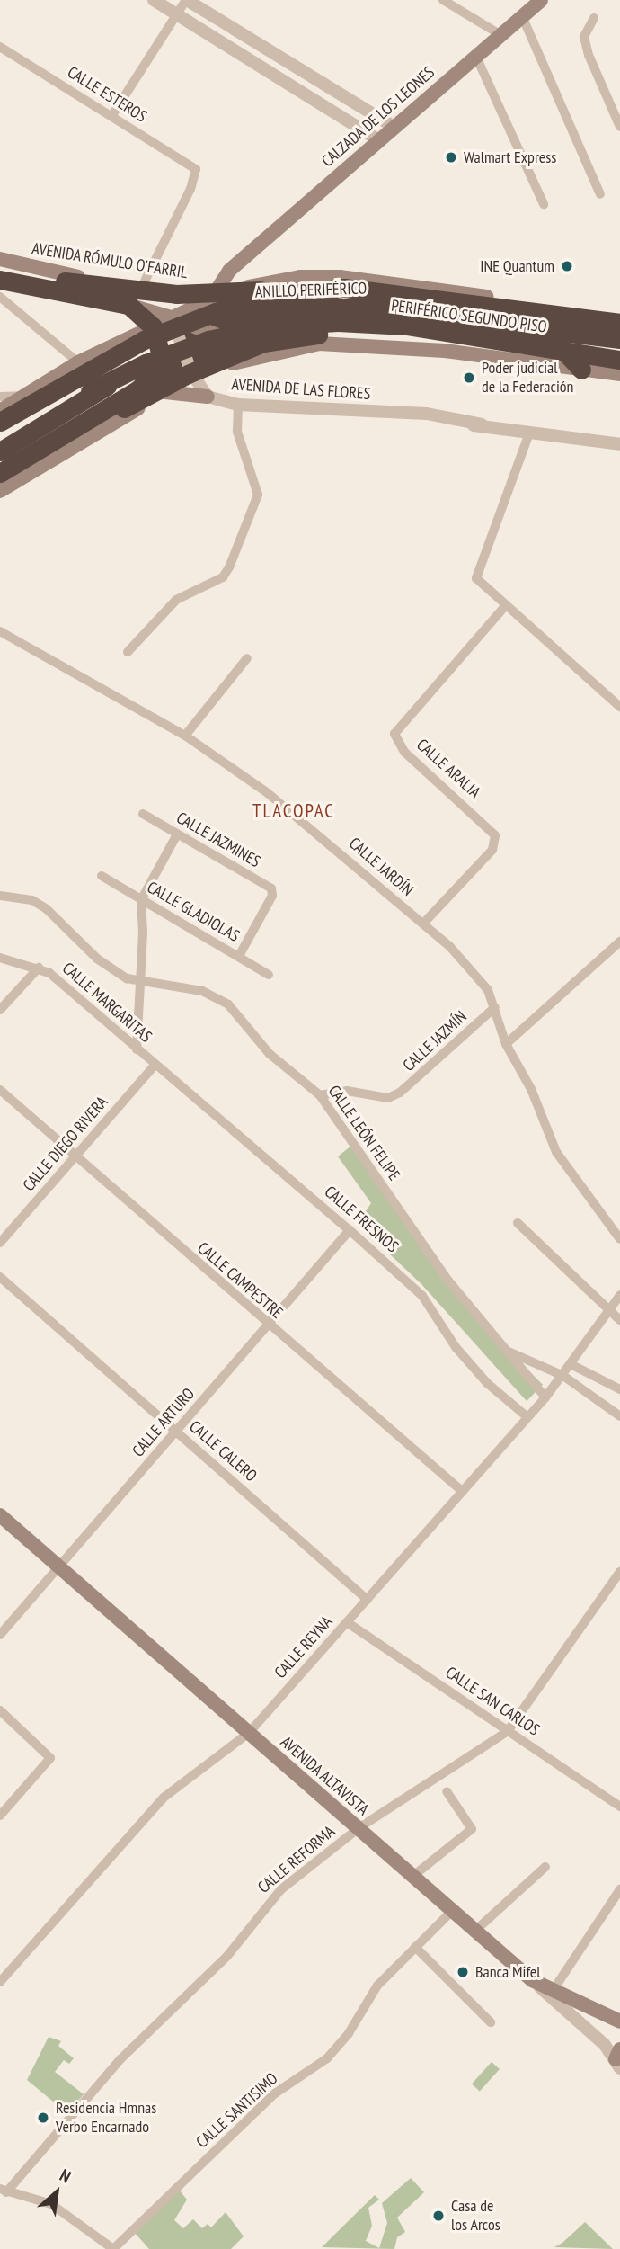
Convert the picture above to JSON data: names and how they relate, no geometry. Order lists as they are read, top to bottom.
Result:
{
  "streets": {
    "highway": ["ANILLO PERIFÉRICO", "PERIFÉRICO SEGUNDO PISO"],
    "main road": ["CALZADA DE LOS LEONES", "AVENIDA RÓMULO O'FARRIL", "AVENIDA ALTAVISTA"],
    "street": [
      "CALLE ESTEROS",
      "AVENIDA DE LAS FLORES",
      "CALLE ARALIA",
      "CALLE JAZMINES",
      "CALLE JARDÍN",
      "CALLE GLADIOLAS",
      "CALLE MARGARITAS",
      "CALLE JAZMÍN",
      "CALLE LEÓN FELIPE",
      "CALLE DIEGO RIVERA",
      "CALLE FRESNOS",
      "CALLE CAMPESTRE",
      "CALLE ARTURO",
      "CALLE CALERO",
      "CALLE REYNA",
      "CALLE SAN CARLOS",
      "CALLE REFORMA",
      "CALLE SANTISIMO"
    ]
  },
  "crossings": [
    ["CALLE ESTEROS", "AVENIDA RÓMULO O'FARRIL"],
    ["CALZADA DE LOS LEONES", "AVENIDA RÓMULO O'FARRIL"],
    ["CALLE ARALIA", "CALLE JARDÍN"],
    ["CALLE JAZMINES", "CALLE GLADIOLAS"],
    ["CALLE JARDÍN", "CALLE JAZMÍN"],
    ["CALLE MARGARITAS", "CALLE DIEGO RIVERA"],
    ["CALLE MARGARITAS", "CALLE FRESNOS"],
    ["CALLE JAZMÍN", "CALLE LEÓN FELIPE"],
    ["CALLE LEÓN FELIPE", "CALLE REYNA"],
    ["CALLE DIEGO RIVERA", "CALLE FRESNOS"],
    ["CALLE DIEGO RIVERA", "CALLE CAMPESTRE"],
    ["CALLE FRESNOS", "CALLE ARTURO"],
    ["CALLE FRESNOS", "CALLE REYNA"],
    ["CALLE CAMPESTRE", "CALLE ARTURO"],
    ["CALLE CAMPESTRE", "CALLE REYNA"],
    ["CALLE ARTURO", "CALLE CALERO"],
    ["CALLE ARTURO", "AVENIDA ALTAVISTA"],
    ["CALLE CALERO", "CALLE REYNA"],
    ["CALLE REYNA", "CALLE SAN CARLOS"],
    ["CALLE REYNA", "AVENIDA ALTAVISTA"],
    ["CALLE SAN CARLOS", "CALLE REFORMA"],
    ["AVENIDA ALTAVISTA", "CALLE REFORMA"],
    ["AVENIDA ALTAVISTA", "CALLE SANTISIMO"]
  ],
  "districts": ["TLACOPAC"],
  "places": [
    "Walmart Express",
    "INE Quantum",
    "Poder judicial de la Federación",
    "Banca Mifel",
    "Residencia Hmnas Verbo Encarnado",
    "Casa de los Arcos"
  ],
  "north": "top right"
}
